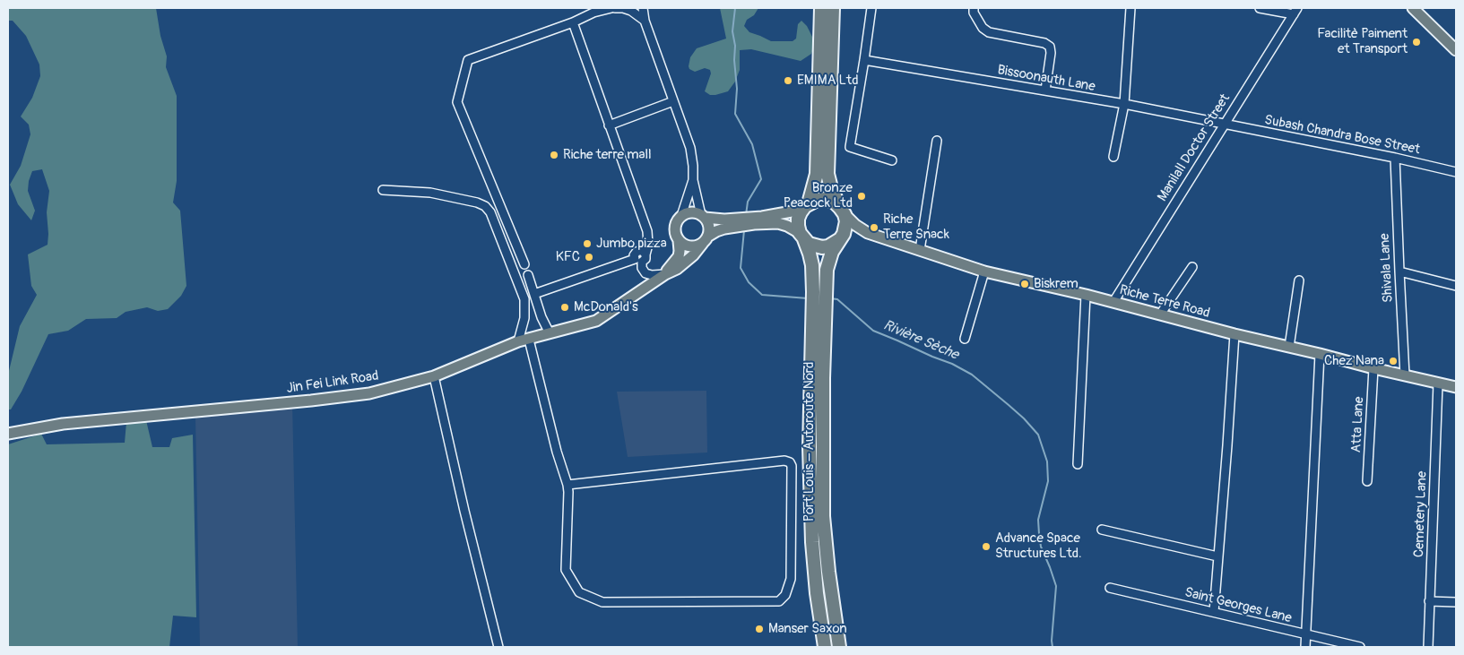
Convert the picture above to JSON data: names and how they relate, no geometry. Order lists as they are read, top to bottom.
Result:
{
  "streets": {
    "highway": ["Port Louis – Autoroute Nord"],
    "main road": ["Riche Terre Road", "Jin Fei Link Road"],
    "street": [
      "Bissoonauth Lane",
      "Subash Chandra Bose Street",
      "Manilall Doctor Street",
      "Shivala Lane",
      "Atta Lane",
      "Cemetery Lane",
      "Saint Georges Lane"
    ]
  },
  "crossings": [
    ["Bissoonauth Lane", "Subash Chandra Bose Street"],
    ["Bissoonauth Lane", "Manilall Doctor Street"],
    ["Subash Chandra Bose Street", "Manilall Doctor Street"],
    ["Subash Chandra Bose Street", "Shivala Lane"],
    ["Manilall Doctor Street", "Riche Terre Road"],
    ["Shivala Lane", "Riche Terre Road"],
    ["Riche Terre Road", "Atta Lane"],
    ["Riche Terre Road", "Cemetery Lane"]
  ],
  "water": ["Rivière Sèche"],
  "places": [
    "Facilitè Paiment et Transport",
    "EMIMA Ltd",
    "Riche terre mall",
    "Bronze Peacock Ltd",
    "Riche Terre Snack",
    "Jumbo pizza",
    "KFC",
    "Biskrem",
    "McDonald's",
    "Chez Nana",
    "Advance Space Structures Ltd.",
    "Manser Saxon"
  ]
}
